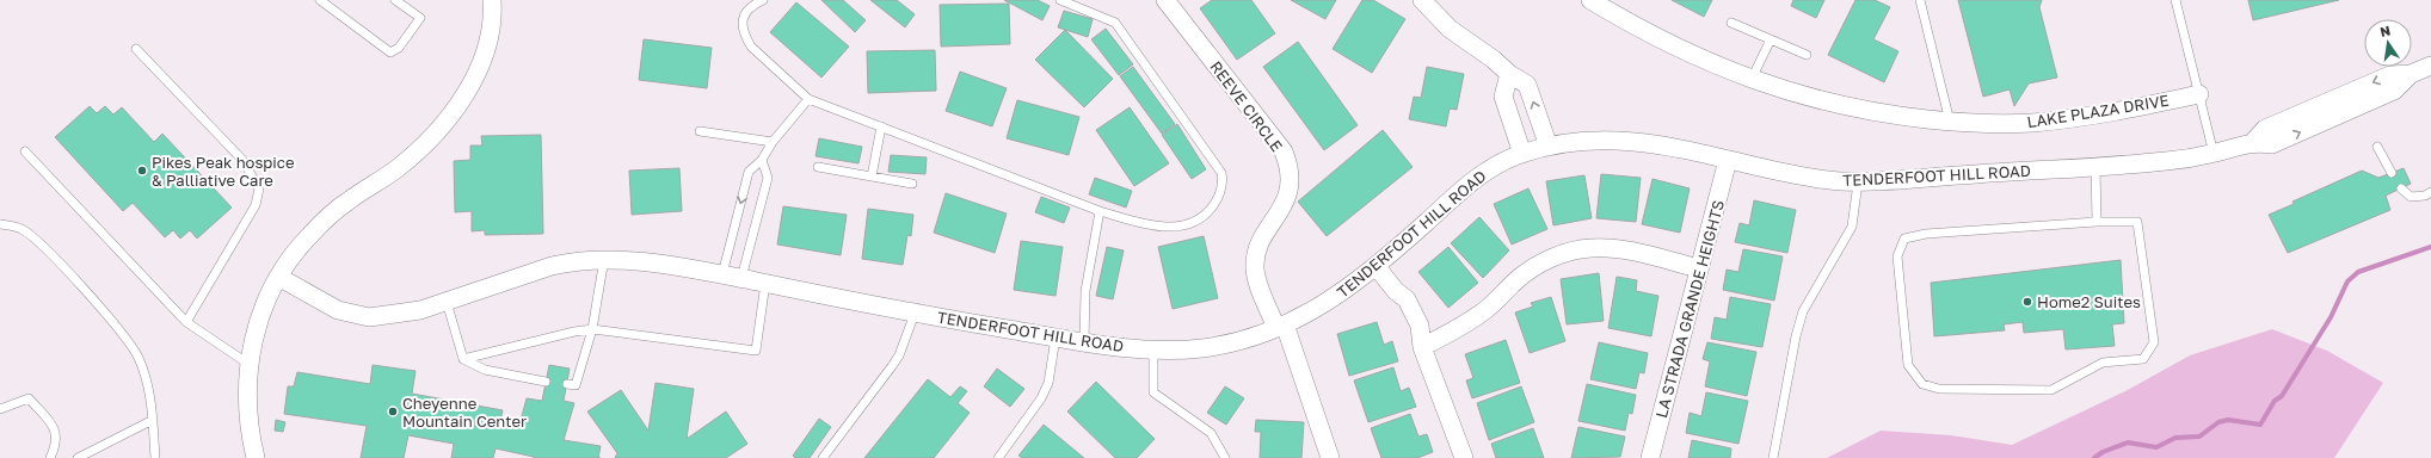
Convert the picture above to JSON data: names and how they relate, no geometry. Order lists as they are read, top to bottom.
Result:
{
  "streets": {
    "street": [
      "REEVE CIRCLE",
      "LAKE PLAZA DRIVE",
      "TENDERFOOT HILL ROAD",
      "LA STRADA GRANDE HEIGHTS"
    ]
  },
  "crossings": [
    ["REEVE CIRCLE", "TENDERFOOT HILL ROAD"],
    ["TENDERFOOT HILL ROAD", "LA STRADA GRANDE HEIGHTS"]
  ],
  "places": ["Pikes Peak hospice & Palliative Care", "Home2 Suites", "Cheyenne Mountain Center"],
  "north": "top"
}
